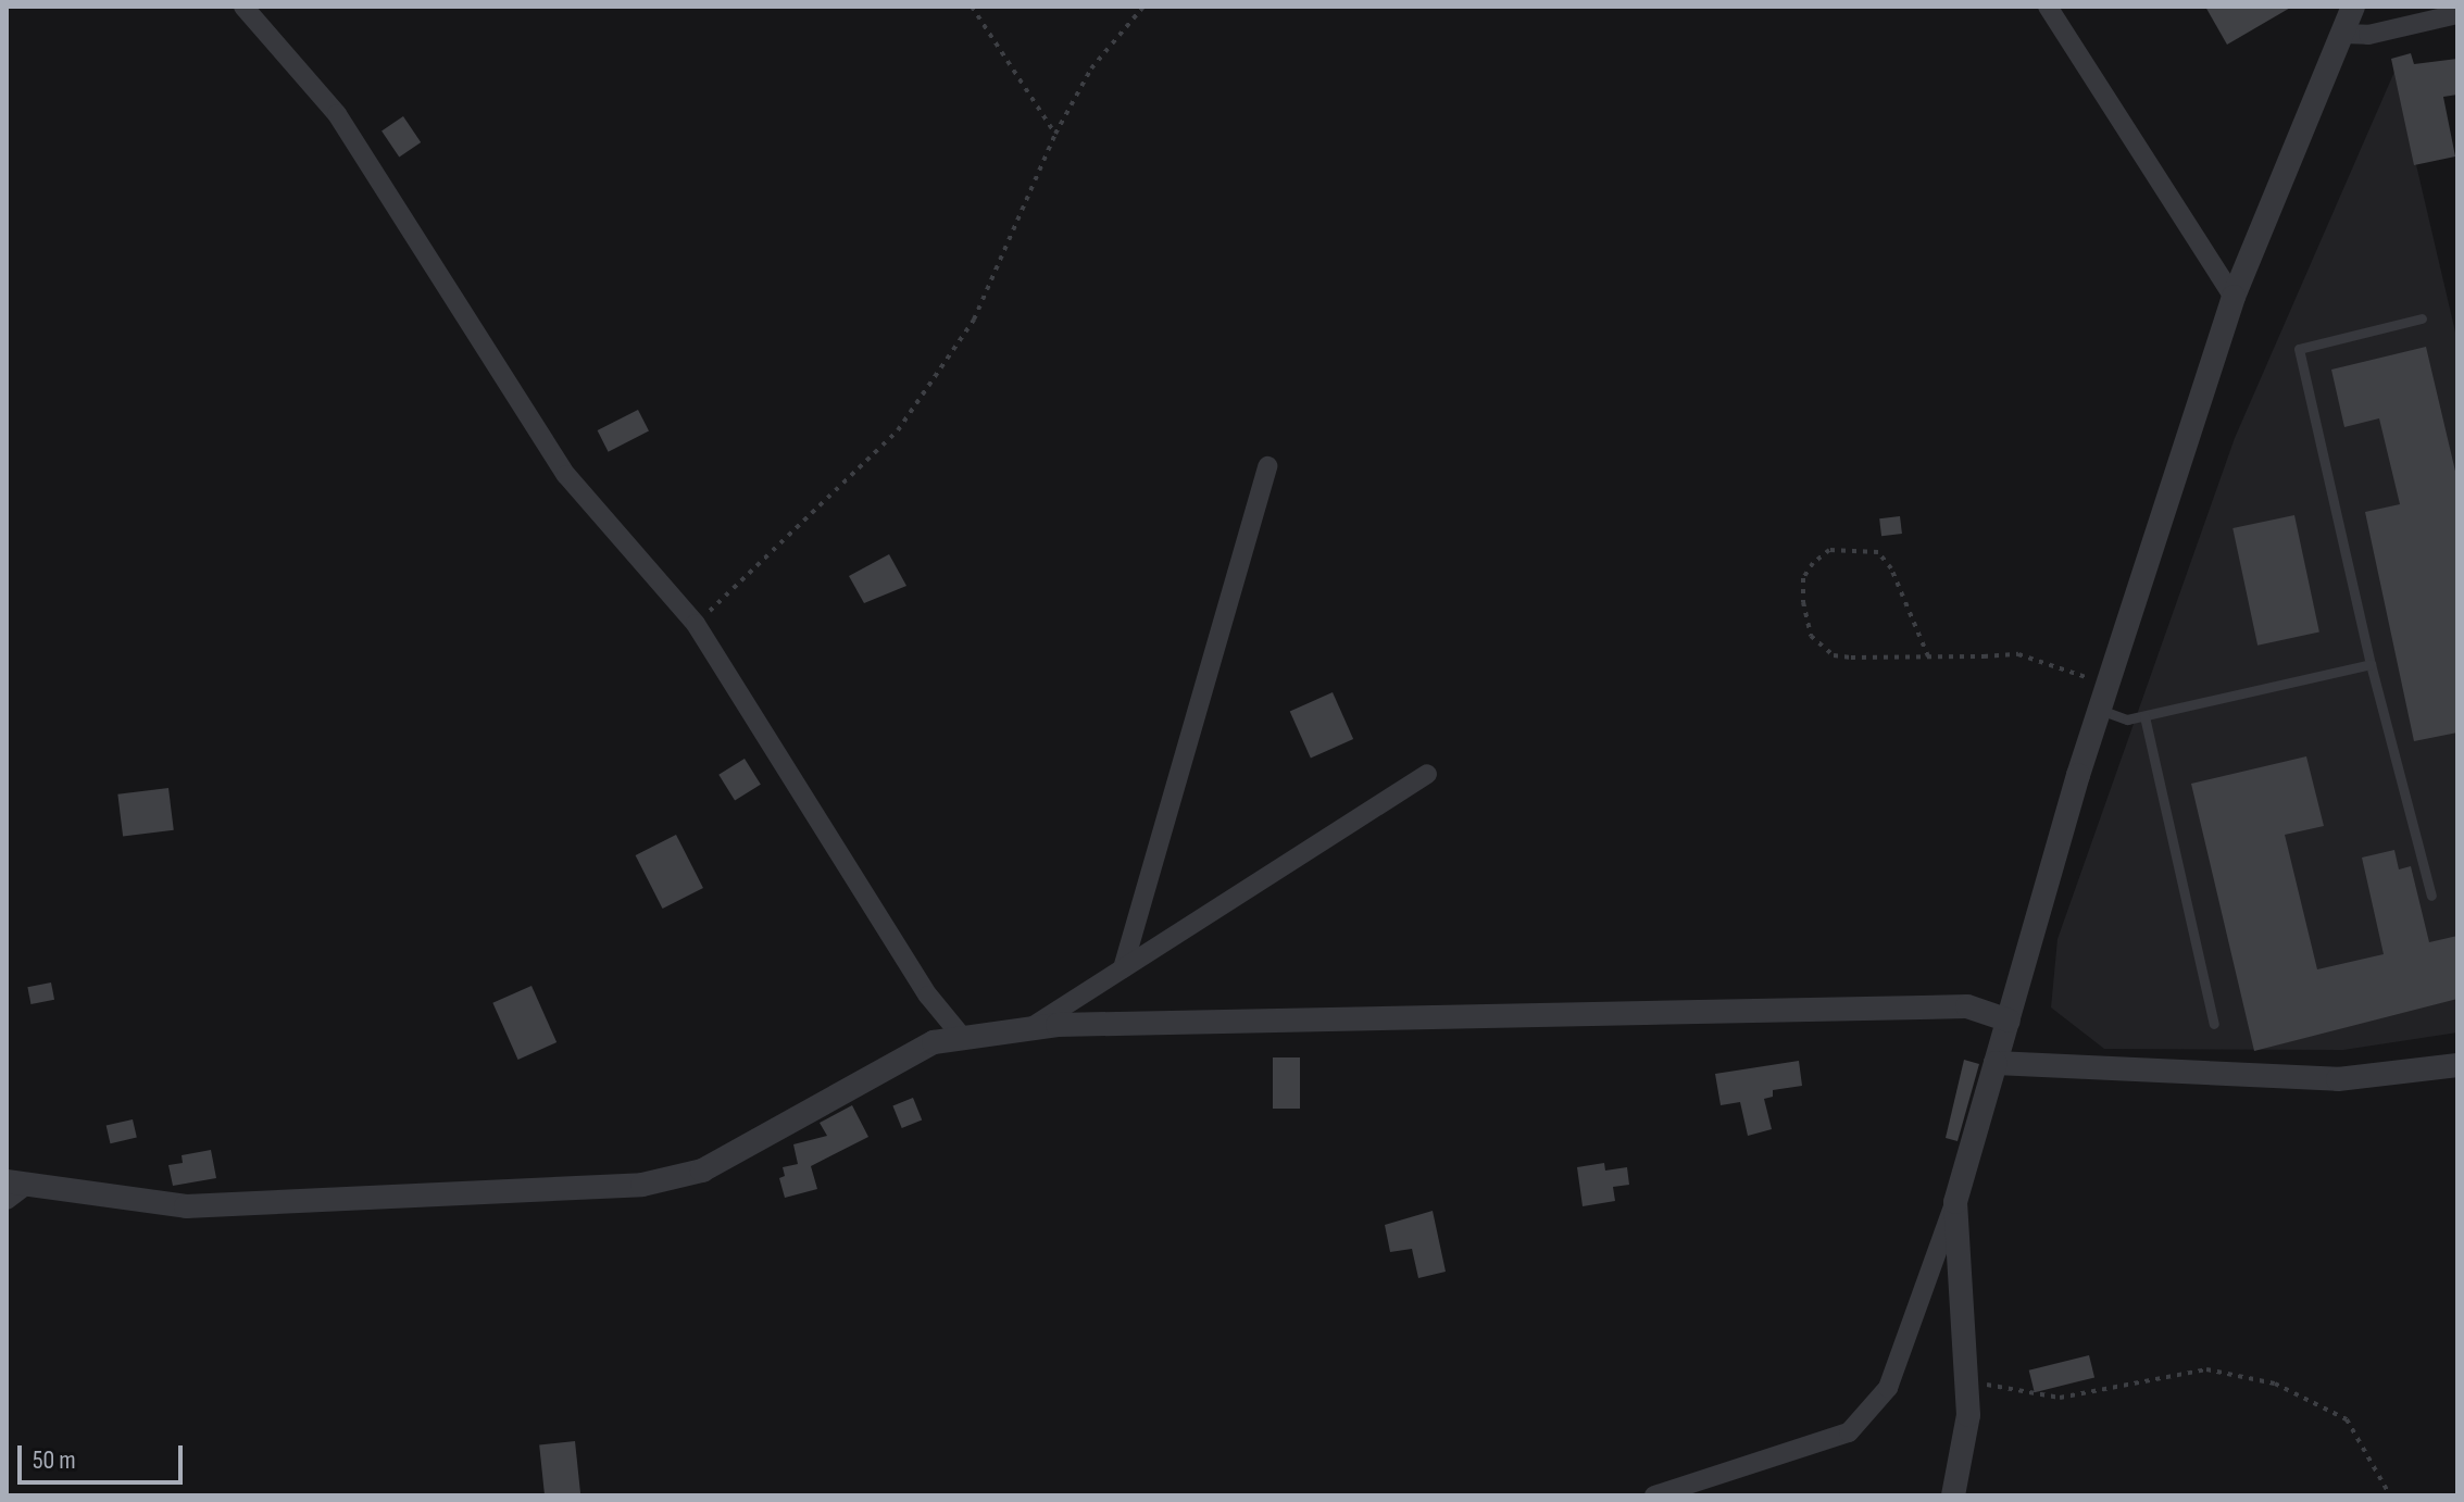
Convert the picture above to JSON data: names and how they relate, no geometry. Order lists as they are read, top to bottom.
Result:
{
  "scale_bar": "50 m"
}
